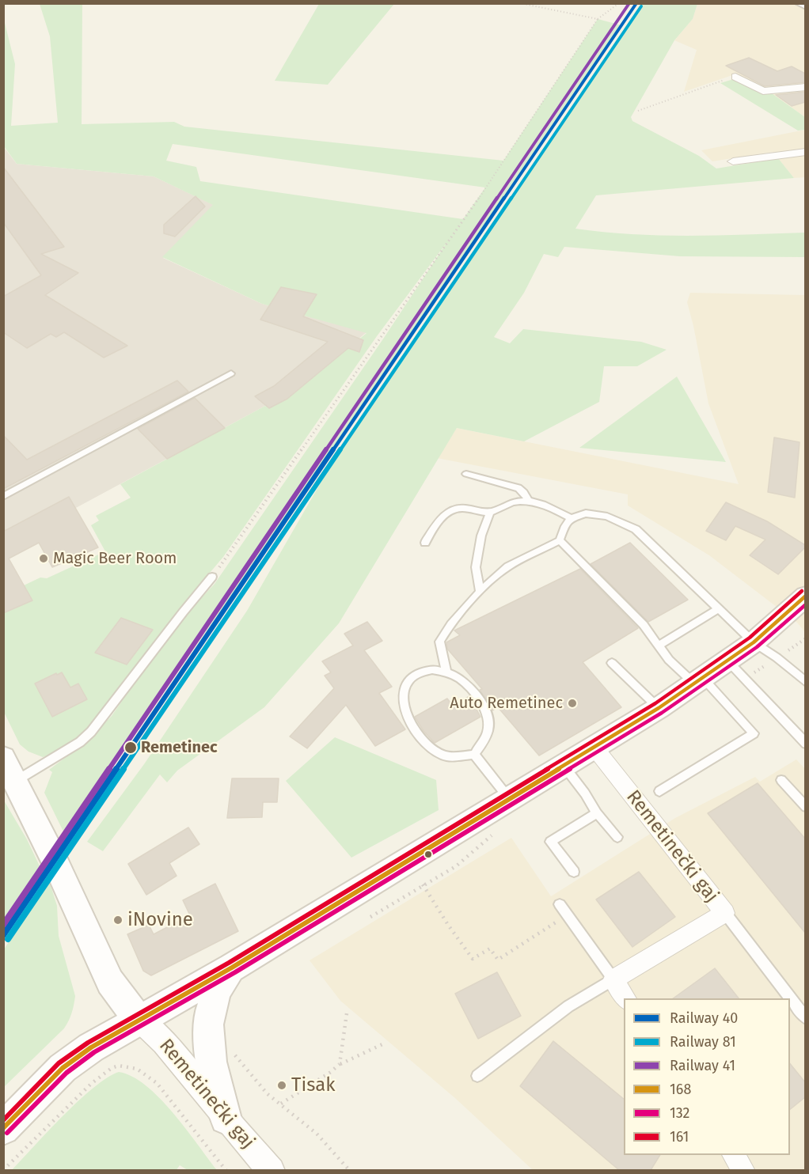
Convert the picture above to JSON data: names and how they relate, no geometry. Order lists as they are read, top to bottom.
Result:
{
  "streets": {
    "street": ["Remetinečki gaj"]
  },
  "places": [
    "Magic Beer Room",
    "Auto Remetinec",
    "Remetinec",
    "iNovine",
    "Tisak"
  ],
  "lines": [
    "rail line 40",
    "rail line 41",
    "rail line 81",
    "transit line 161",
    "transit line 168",
    "transit line 132"
  ],
  "legend": [
    "Railway 40",
    "Railway 81",
    "Railway 41",
    "168",
    "132",
    "161"
  ]
}
